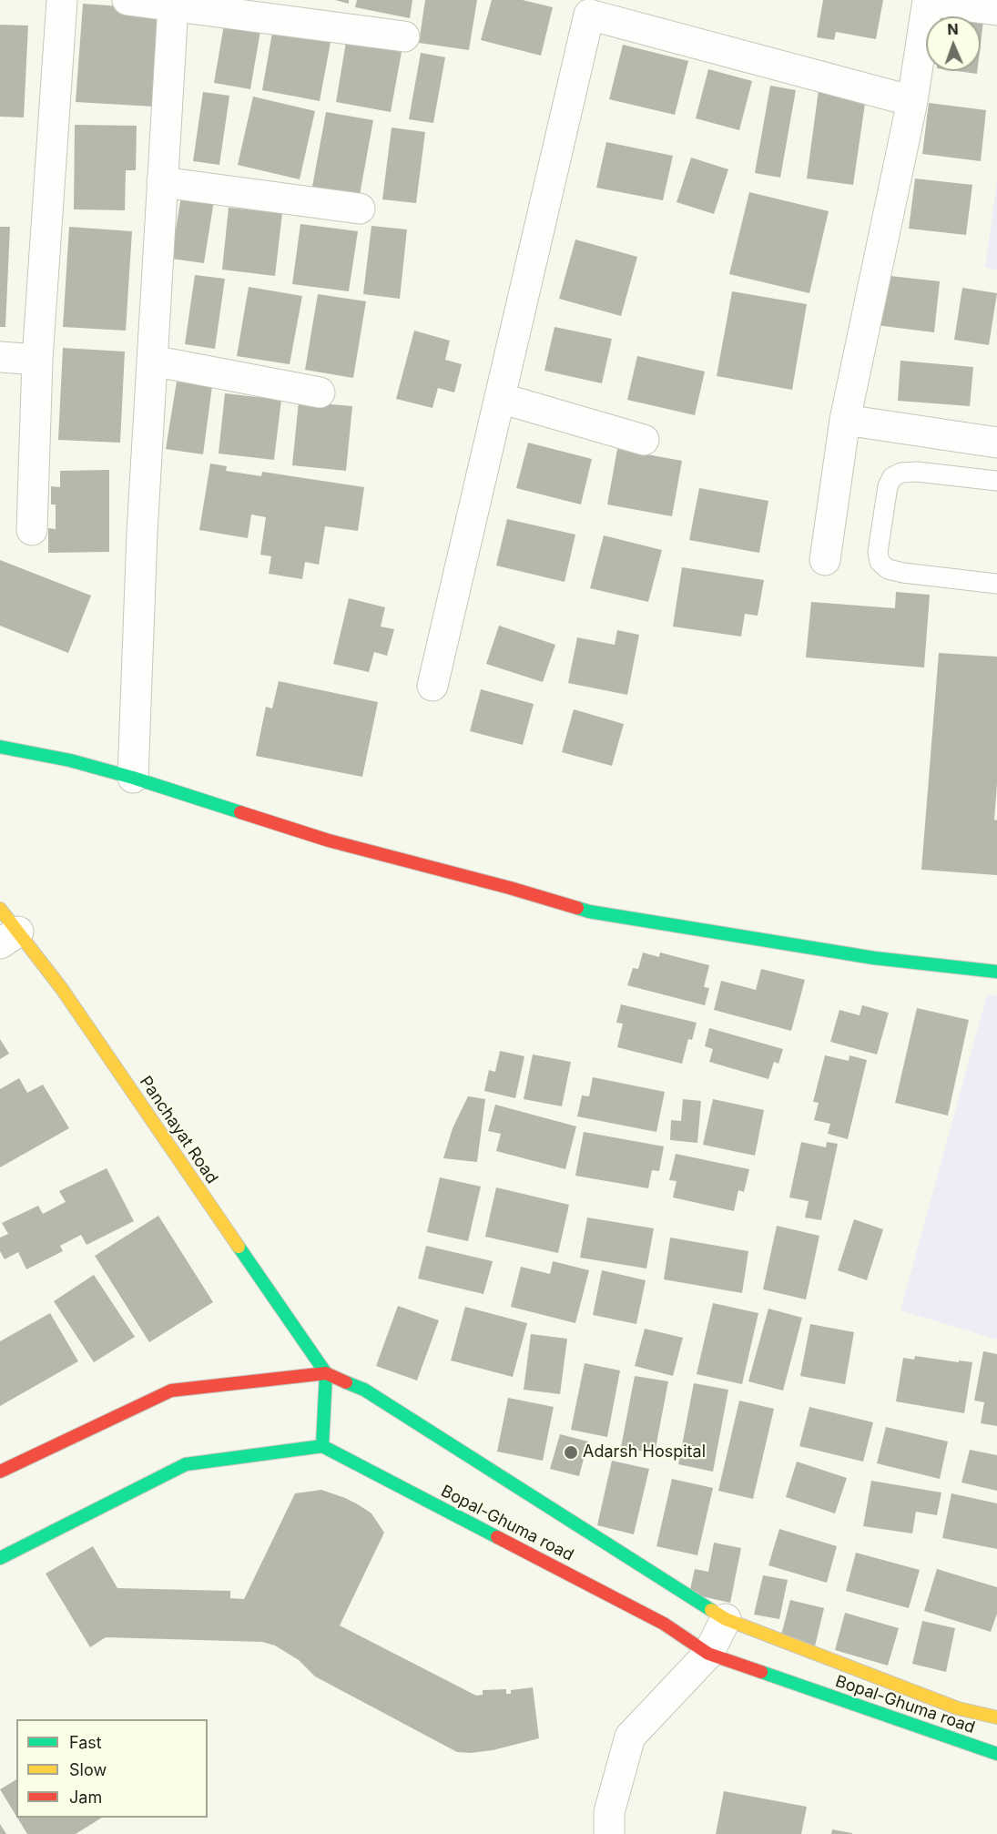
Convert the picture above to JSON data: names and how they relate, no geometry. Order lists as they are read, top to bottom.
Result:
{
  "streets": {
    "street": ["Panchayat Road", "Bopal-Ghuma road"]
  },
  "places": ["Adarsh Hospital"],
  "legend": ["Fast", "Slow", "Jam"],
  "north": "top"
}
